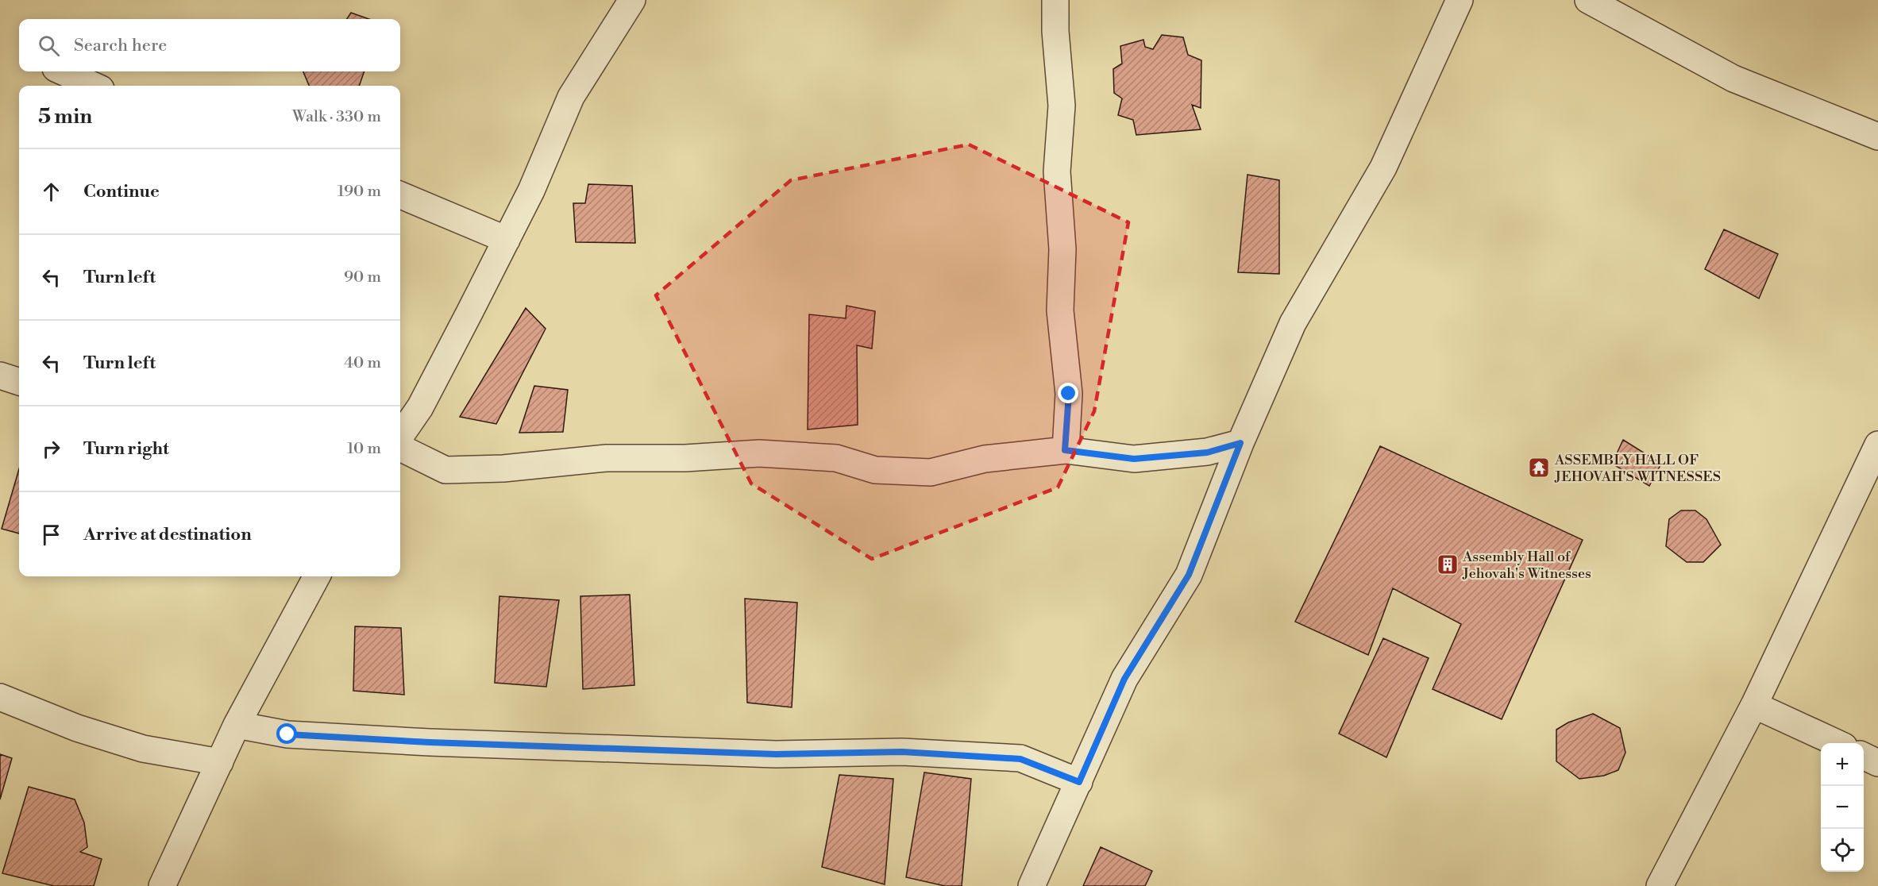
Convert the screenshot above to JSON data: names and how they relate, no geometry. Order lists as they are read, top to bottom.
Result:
{
  "places": {
    "temple": ["ASSEMBLY HALL OF JEHOVAH'S WITNESSES"],
    "building": ["Assembly Hall of Jehovah's Witnesses"]
  },
  "page": {
    "search": "Search here",
    "heading": ["5 min", "Walk · 330 m"],
    "list": [
      ["Continue", "190 m"],
      ["Turn left", "90 m"],
      ["Turn left", "40 m"],
      ["Turn right", "10 m"],
      "Arrive at destination"
    ],
    "map_buttons": ["+", "−"]
  }
}
